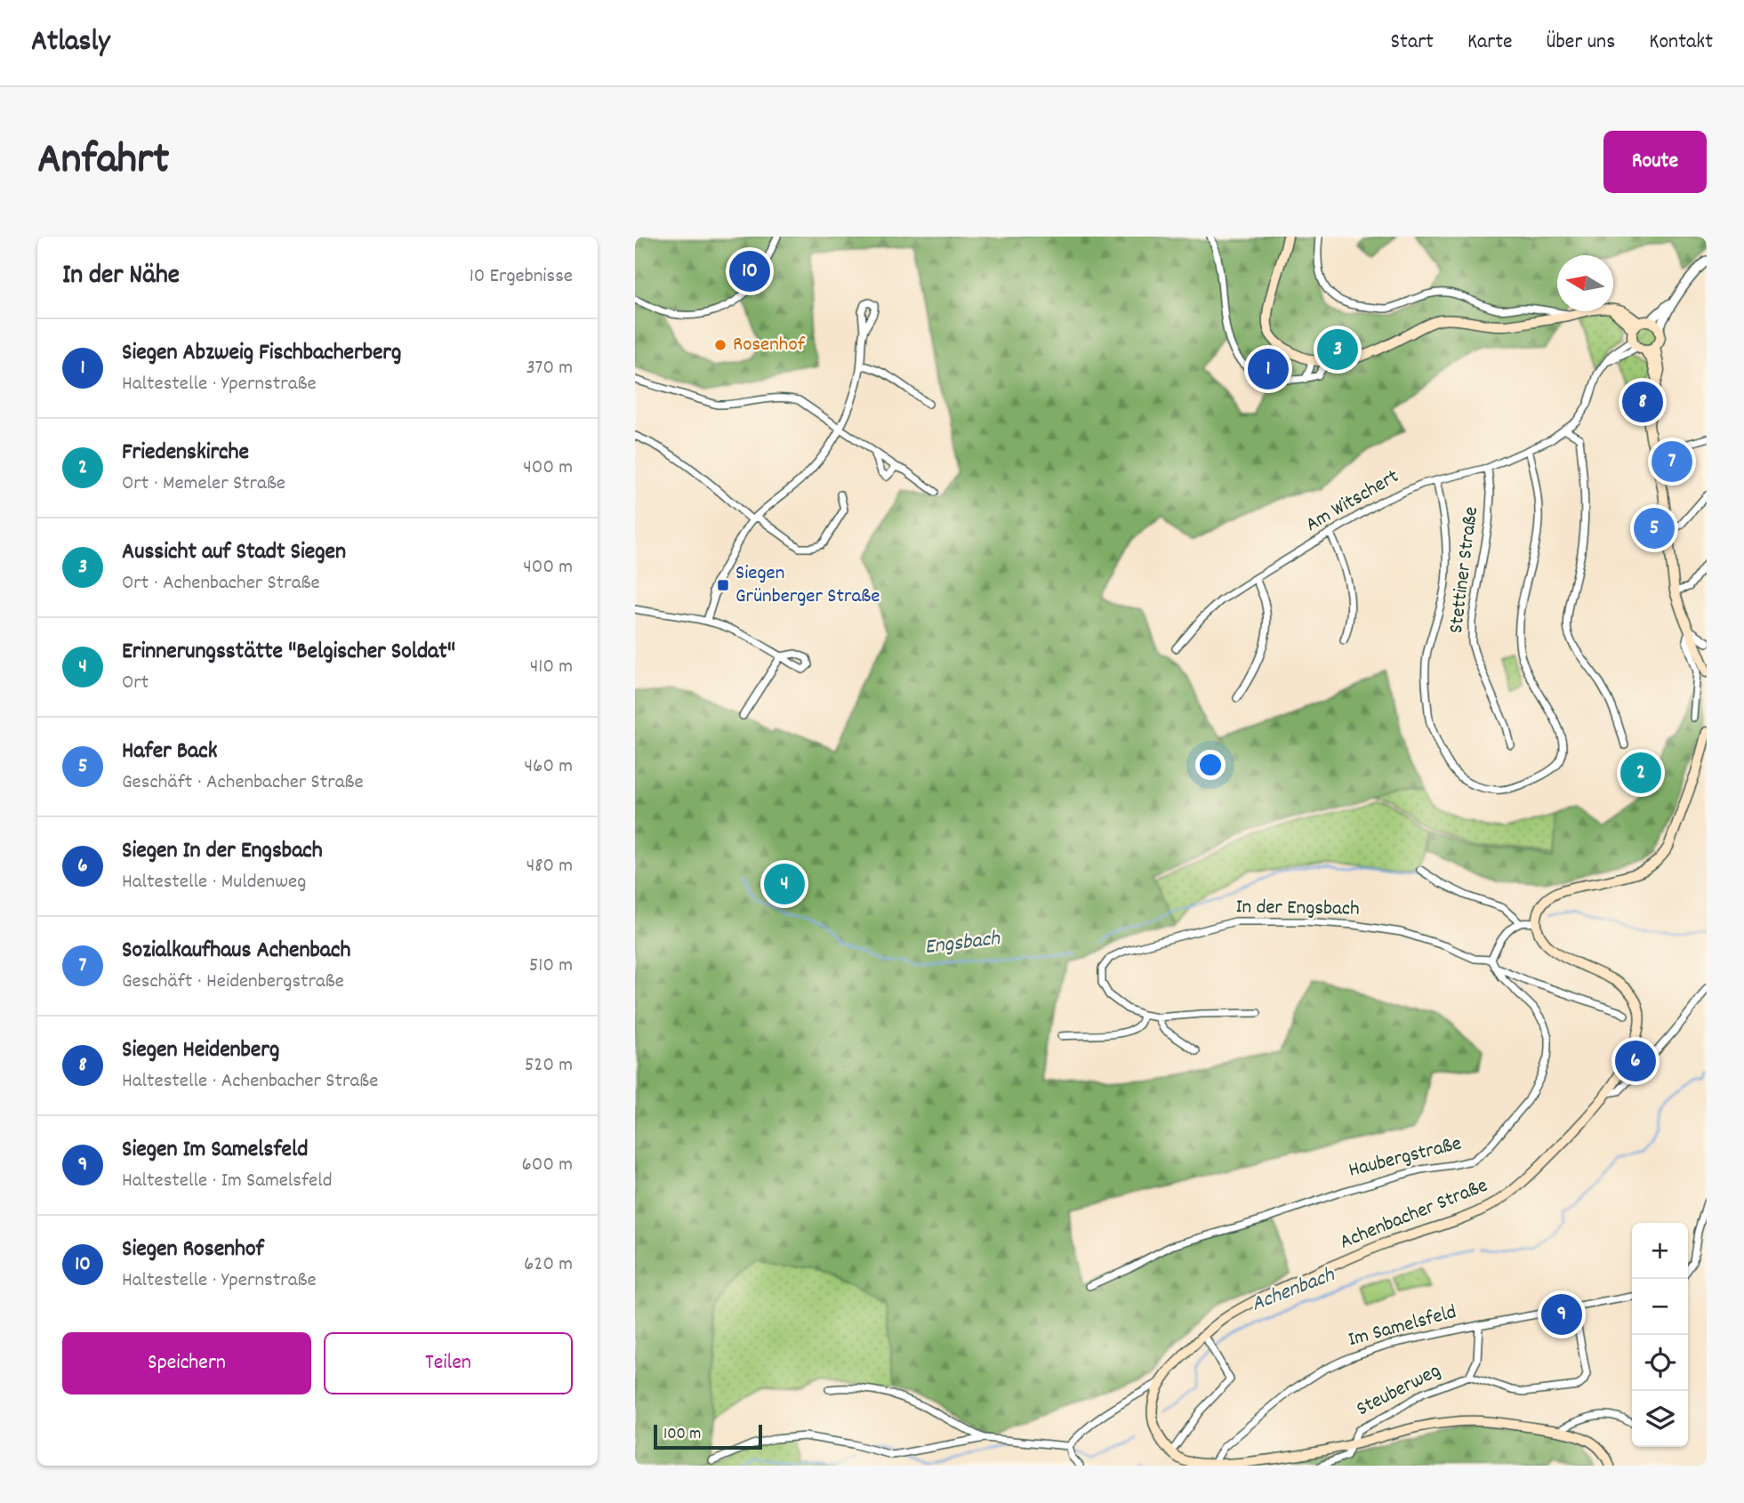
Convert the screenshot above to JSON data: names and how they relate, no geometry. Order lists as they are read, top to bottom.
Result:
{
  "streets": {
    "main road": ["Achenbacher Straße"],
    "street": [
      "Am Witschert",
      "Stettiner Straße",
      "In der Engsbach",
      "Haubergstraße",
      "Im Samelsfeld",
      "Steuberweg"
    ]
  },
  "crossings": [
    ["Am Witschert", "Stettiner Straße"],
    ["In der Engsbach", "Haubergstraße"],
    ["Im Samelsfeld", "Steuberweg"]
  ],
  "water": ["Engsbach", "Achenbach"],
  "places": {
    "other": ["Rosenhof"],
    "transit": ["Siegen Grünberger Straße"]
  },
  "scale_bar": "100 m",
  "north": "left",
  "page": {
    "header": "Atlasly",
    "nav": [
      "Start",
      "Karte",
      "Über uns",
      "Kontakt"
    ],
    "title": "Anfahrt",
    "buttons": [
      "Route",
      ["Speichern", "Teilen"]
    ],
    "heading": ["In der Nähe", "10 Ergebnisse"],
    "pins": [
      "10",
      "3",
      "1",
      "8",
      "7",
      "5",
      "2",
      "4",
      "6",
      "9"
    ],
    "list": [
      {
        "mark": "1",
        "name": "Siegen Abzweig Fischbacherberg",
        "note": "Haltestelle · Ypernstraße",
        "value": "370 m"
      },
      {
        "mark": "2",
        "name": "Friedenskirche",
        "note": "Ort · Memeler Straße",
        "value": "400 m"
      },
      {
        "mark": "3",
        "name": "Aussicht auf Stadt Siegen",
        "note": "Ort · Achenbacher Straße",
        "value": "400 m"
      },
      {
        "mark": "4",
        "name": "Erinnerungsstätte \"Belgischer Soldat\"",
        "note": "Ort",
        "value": "410 m"
      },
      {
        "mark": "5",
        "name": "Hafer Back",
        "note": "Geschäft · Achenbacher Straße",
        "value": "460 m"
      },
      {
        "mark": "6",
        "name": "Siegen In der Engsbach",
        "note": "Haltestelle · Muldenweg",
        "value": "480 m"
      },
      {
        "mark": "7",
        "name": "Sozialkaufhaus Achenbach",
        "note": "Geschäft · Heidenbergstraße",
        "value": "510 m"
      },
      {
        "mark": "8",
        "name": "Siegen Heidenberg",
        "note": "Haltestelle · Achenbacher Straße",
        "value": "520 m"
      },
      {
        "mark": "9",
        "name": "Siegen Im Samelsfeld",
        "note": "Haltestelle · Im Samelsfeld",
        "value": "600 m"
      },
      {
        "mark": "10",
        "name": "Siegen Rosenhof",
        "note": "Haltestelle · Ypernstraße",
        "value": "620 m"
      }
    ],
    "map_buttons": ["+", "−"],
    "scale": "100 m"
  }
}
